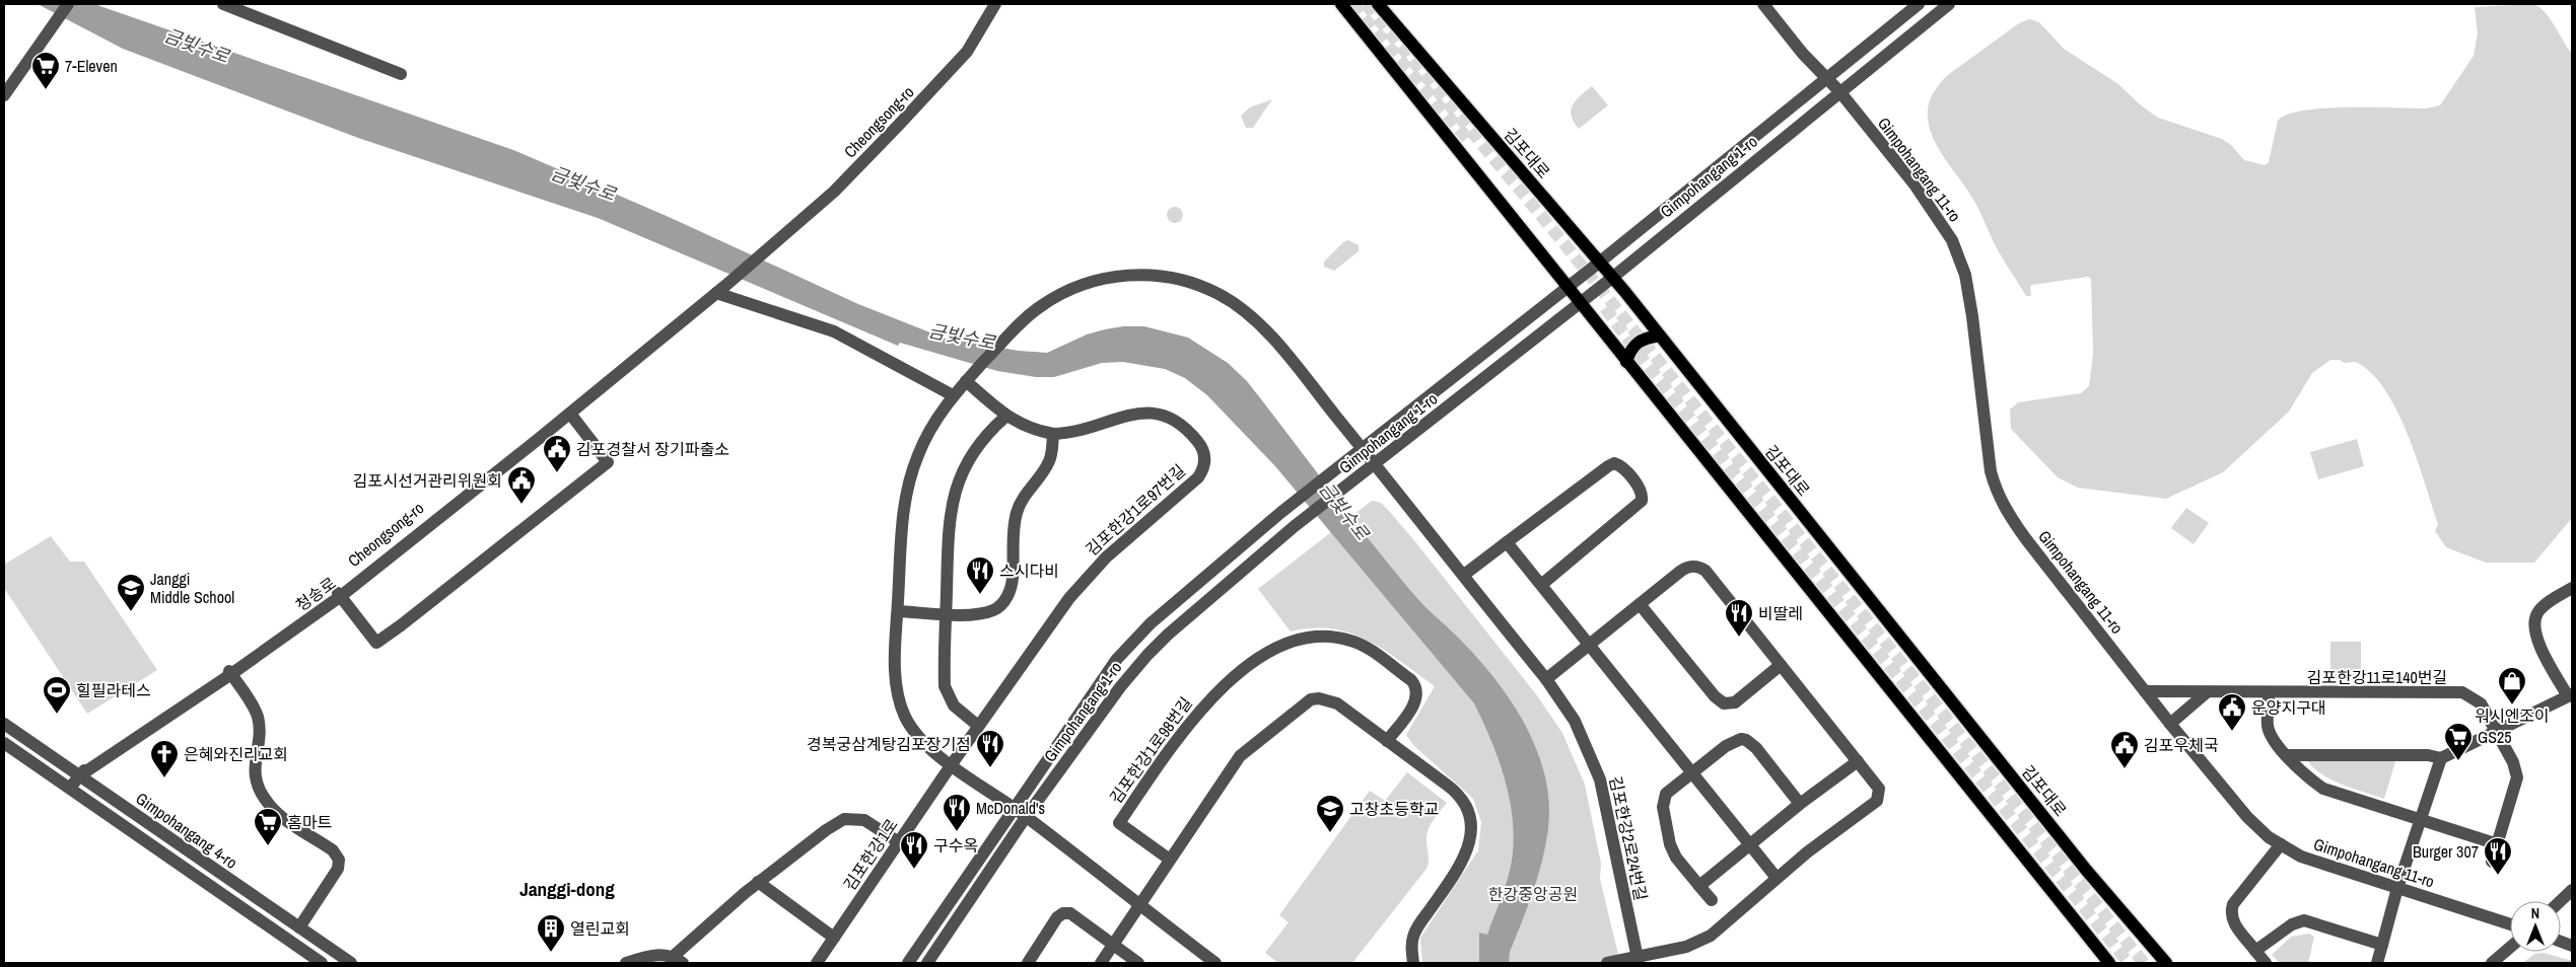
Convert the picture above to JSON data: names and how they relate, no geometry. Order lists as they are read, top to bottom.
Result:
{
  "streets": {
    "main road": ["김포대로"],
    "street": [
      "Cheongsong-ro",
      "Gimpohangang 11-ro",
      "Gimpohangang 1-ro",
      "김포한강1로97번길",
      "김포한강11로140번길",
      "김포한강1로98번길",
      "Gimpohangang 4-ro",
      "김포한강2로24번길",
      "김포한강1로"
    ]
  },
  "crossings": [
    ["Cheongsong-ro", "Gimpohangang 4-ro"],
    ["김포대로", "Gimpohangang 1-ro"],
    ["Gimpohangang 11-ro", "Gimpohangang 1-ro"],
    ["Gimpohangang 11-ro", "김포한강11로140번길"],
    ["Gimpohangang 1-ro", "김포한강2로24번길"],
    ["김포한강1로97번길", "김포한강1로"]
  ],
  "districts": ["Janggi-dong"],
  "water": ["금빛수로"],
  "parks": ["한강중앙공원"],
  "places": {
    "supermarket": ["7-Eleven", "GS25", "홈마트"],
    "public building": [
      "김포경찰서 장기파출소",
      "김포시선거관리위원회",
      "운양지구대",
      "김포우체국"
    ],
    "restaurant": [
      "스시다비",
      "비딸레",
      "경복궁삼계탕김포장기점",
      "McDonald's",
      "구수옥",
      "Burger 307"
    ],
    "school or university": ["Janggi Middle School", "고창초등학교"],
    "shop": ["워시엔조이"],
    "sports": ["힐필라테스"],
    "church": ["은혜와진리교회"],
    "building": ["열린교회"]
  },
  "north": "top"
}
